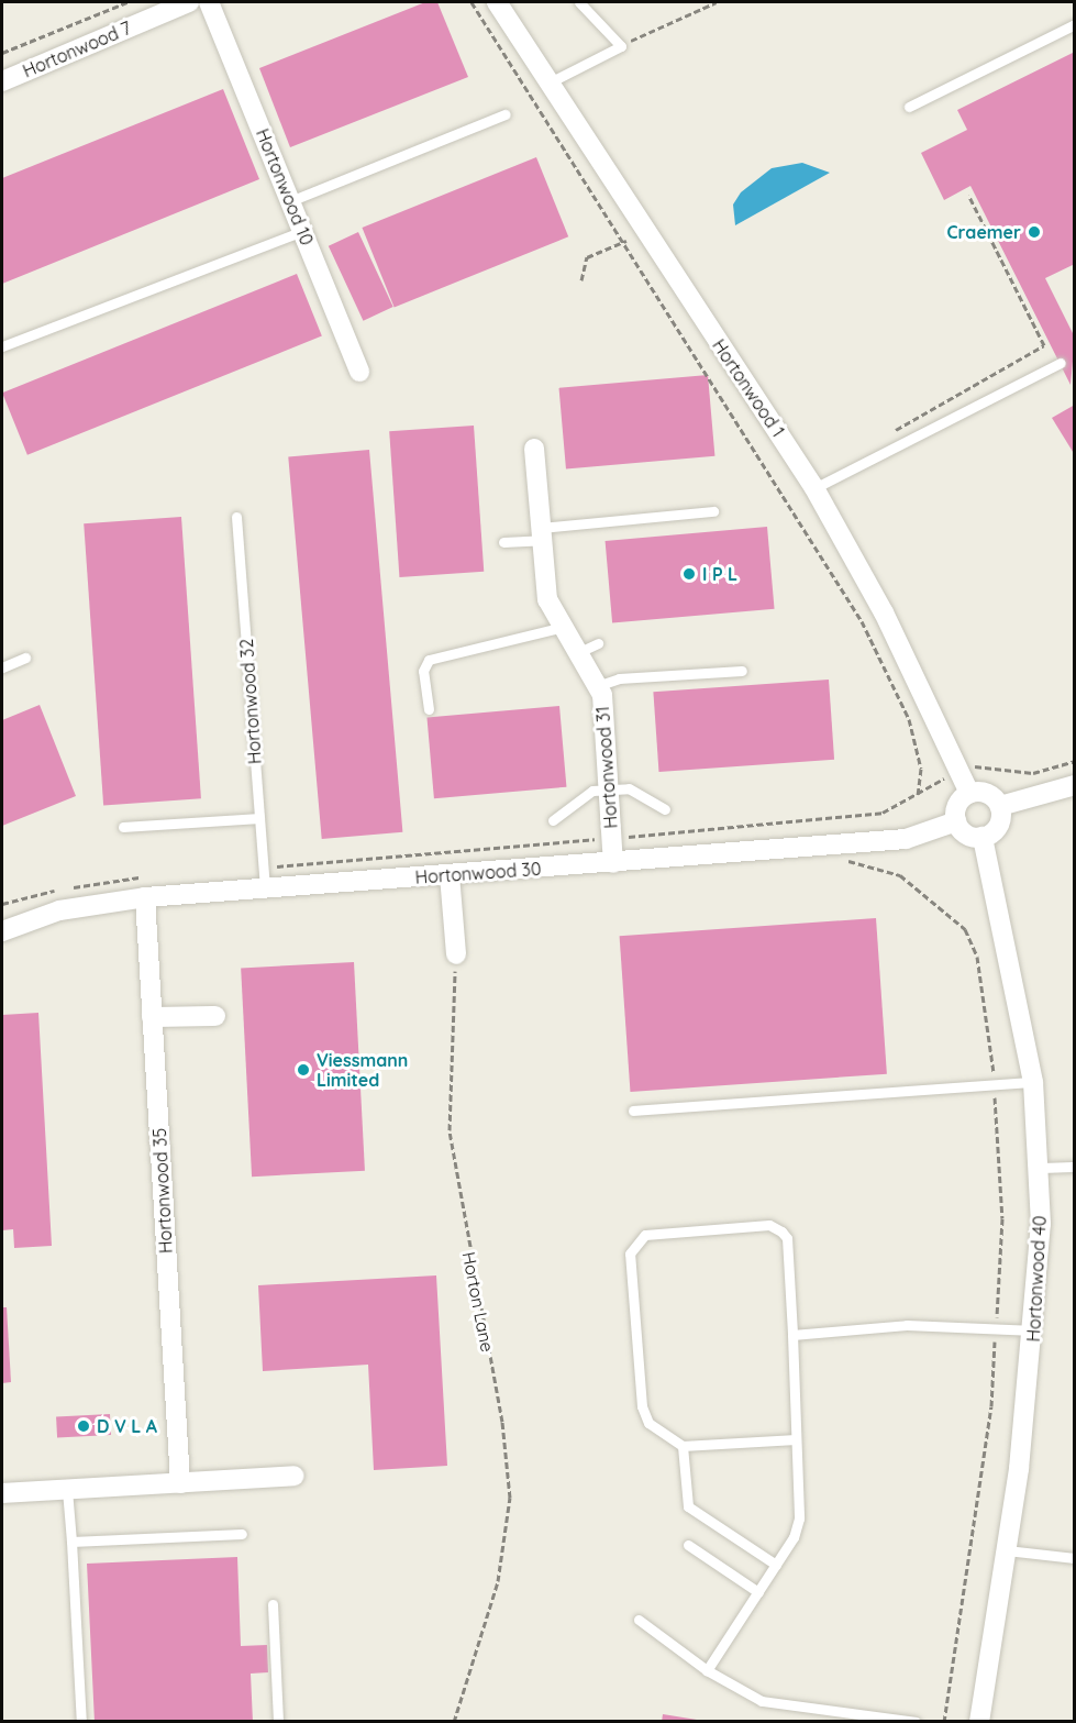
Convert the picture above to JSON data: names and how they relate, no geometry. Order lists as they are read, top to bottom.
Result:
{
  "streets": {
    "street": [
      "Hortonwood 7",
      "Hortonwood 10",
      "Hortonwood 1",
      "Hortonwood 31",
      "Hortonwood 30",
      "Hortonwood 35",
      "Hortonwood 40"
    ],
    "lane": ["Hortonwood 32"],
    "path": ["Horton Lane"]
  },
  "crossings": [
    ["Hortonwood 1", "Hortonwood 30"],
    ["Hortonwood 1", "Hortonwood 40"],
    ["Hortonwood 32", "Hortonwood 30"],
    ["Hortonwood 31", "Hortonwood 30"],
    ["Hortonwood 30", "Hortonwood 35"],
    ["Hortonwood 30", "Hortonwood 40"]
  ],
  "places": [
    "Craemer",
    "I P L",
    "Viessmann Limited",
    "D V L A"
  ]
}
